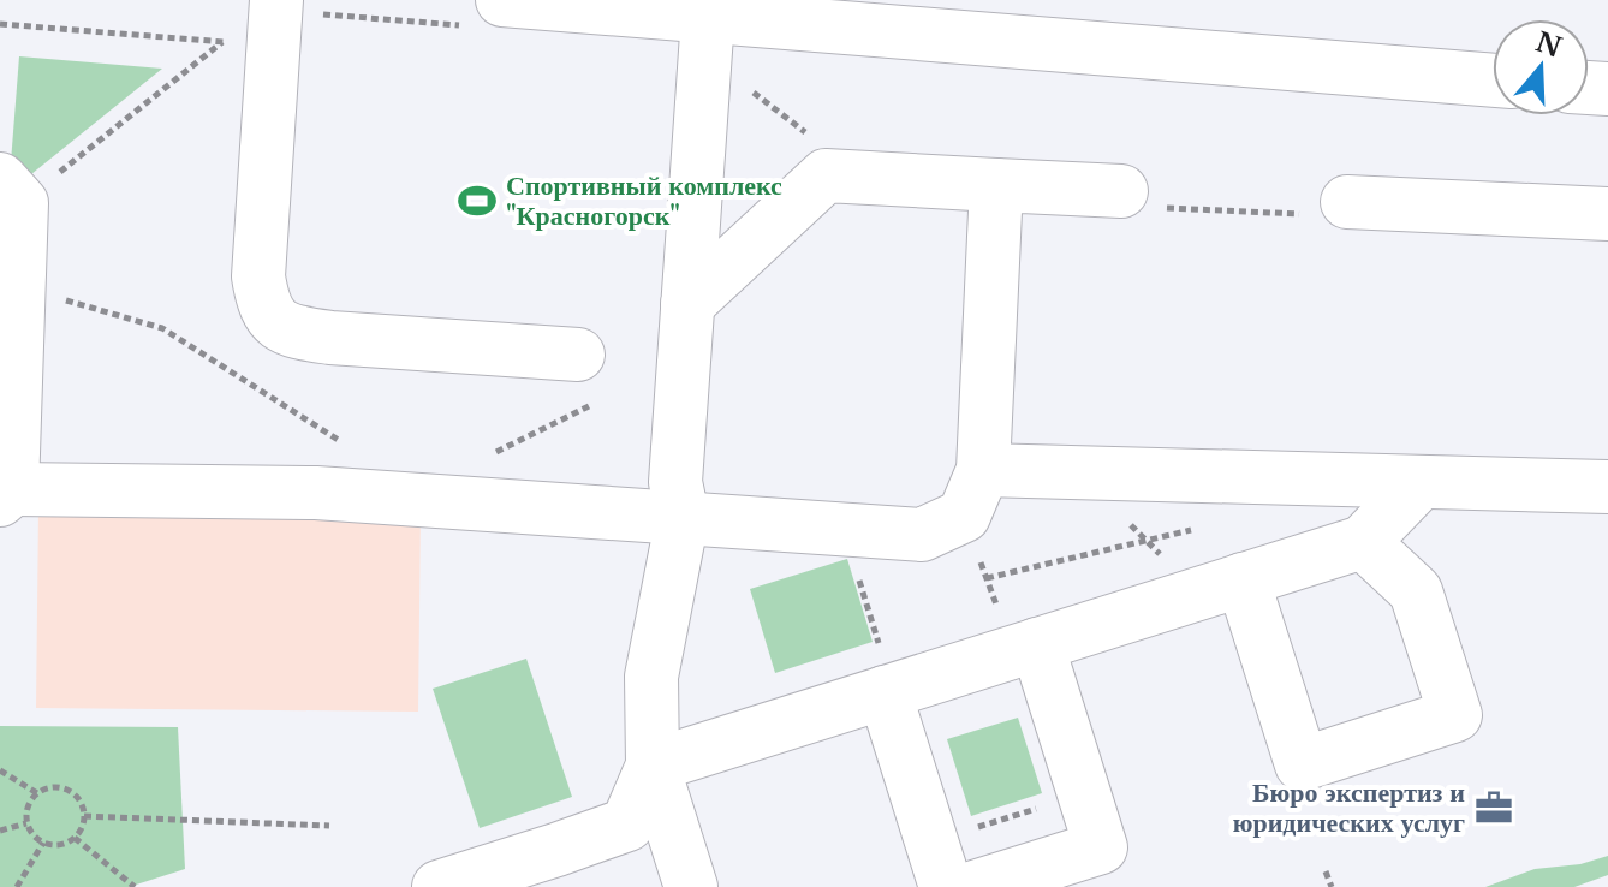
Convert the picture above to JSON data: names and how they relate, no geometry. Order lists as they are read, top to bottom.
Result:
{
  "places": {
    "sports": ["Спортивный комплекс \"Красногорск\""],
    "office": ["Бюро экспертиз и юридических услуг"]
  },
  "north": "top"
}
